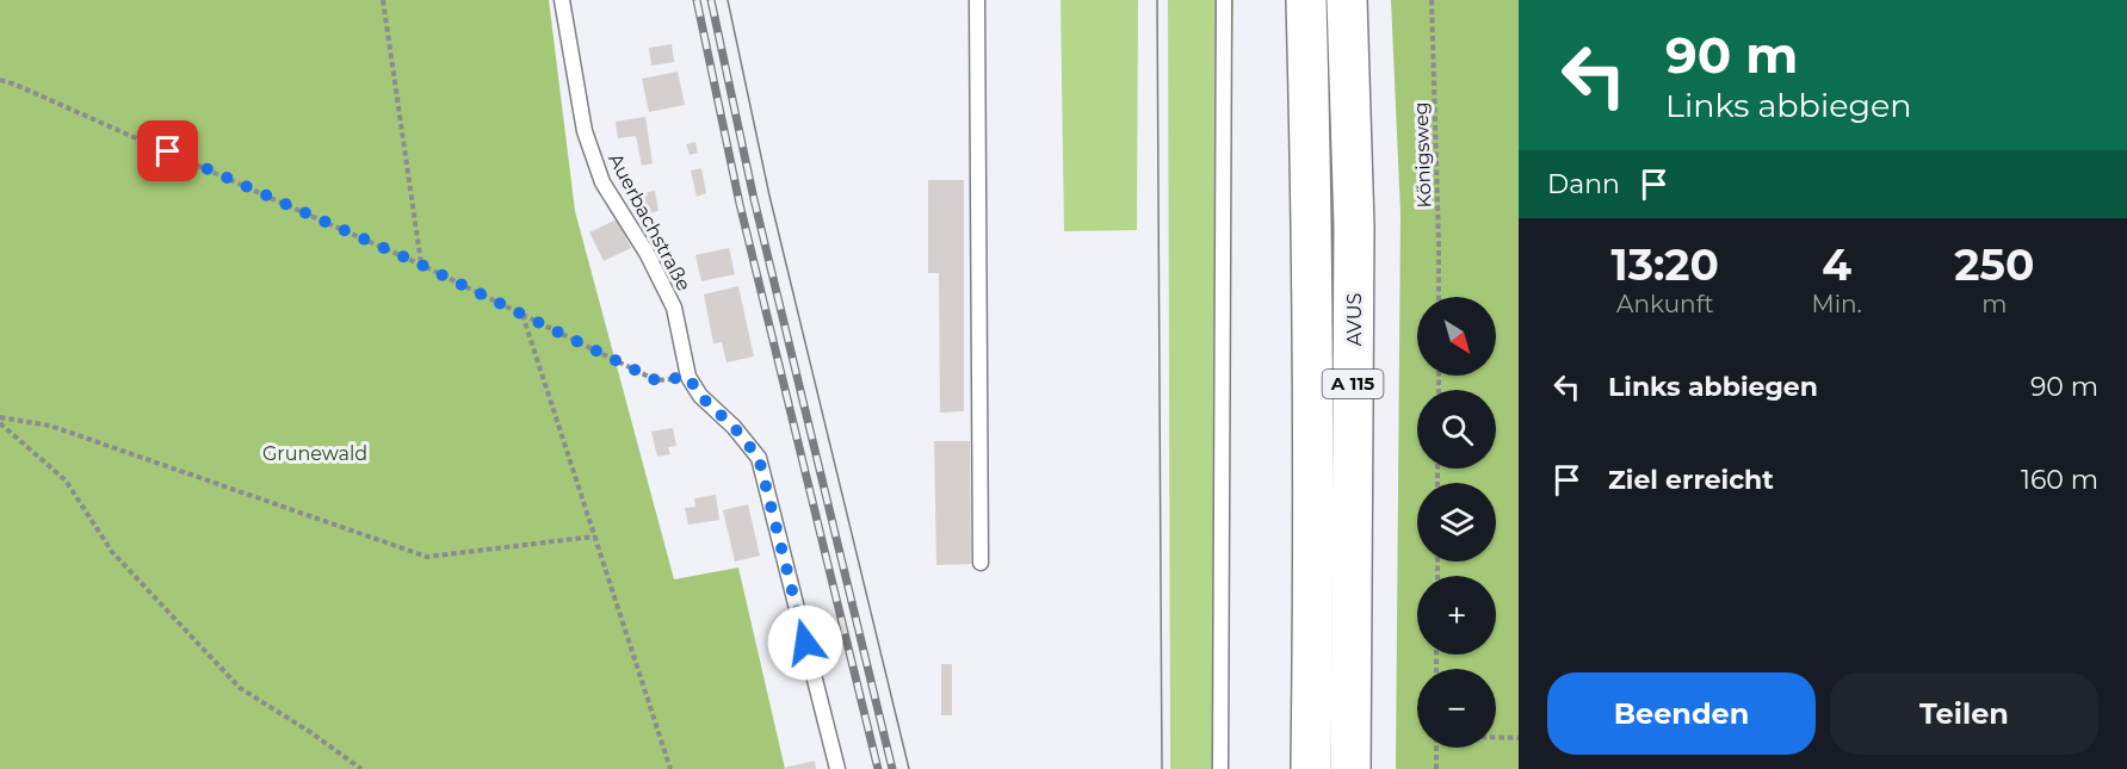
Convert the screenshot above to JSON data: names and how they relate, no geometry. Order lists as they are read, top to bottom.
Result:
{
  "streets": {
    "highway": ["AVUS", "A 115"],
    "lane": ["Auerbachstraße"],
    "path": ["Königsweg"]
  },
  "parks": ["Grunewald"],
  "north": "bottom right",
  "page": {
    "turn": ["90 m", "Links abbiegen"],
    "then": "Dann",
    "eta": [
      "13:20",
      "Ankunft",
      "4",
      "Min.",
      "250",
      "m"
    ],
    "map_buttons": ["+", "−"],
    "list": [
      {
        "name": "Links abbiegen",
        "value": "90 m"
      },
      {
        "name": "Ziel erreicht",
        "value": "160 m"
      }
    ],
    "buttons": ["Beenden", "Teilen"]
  }
}
